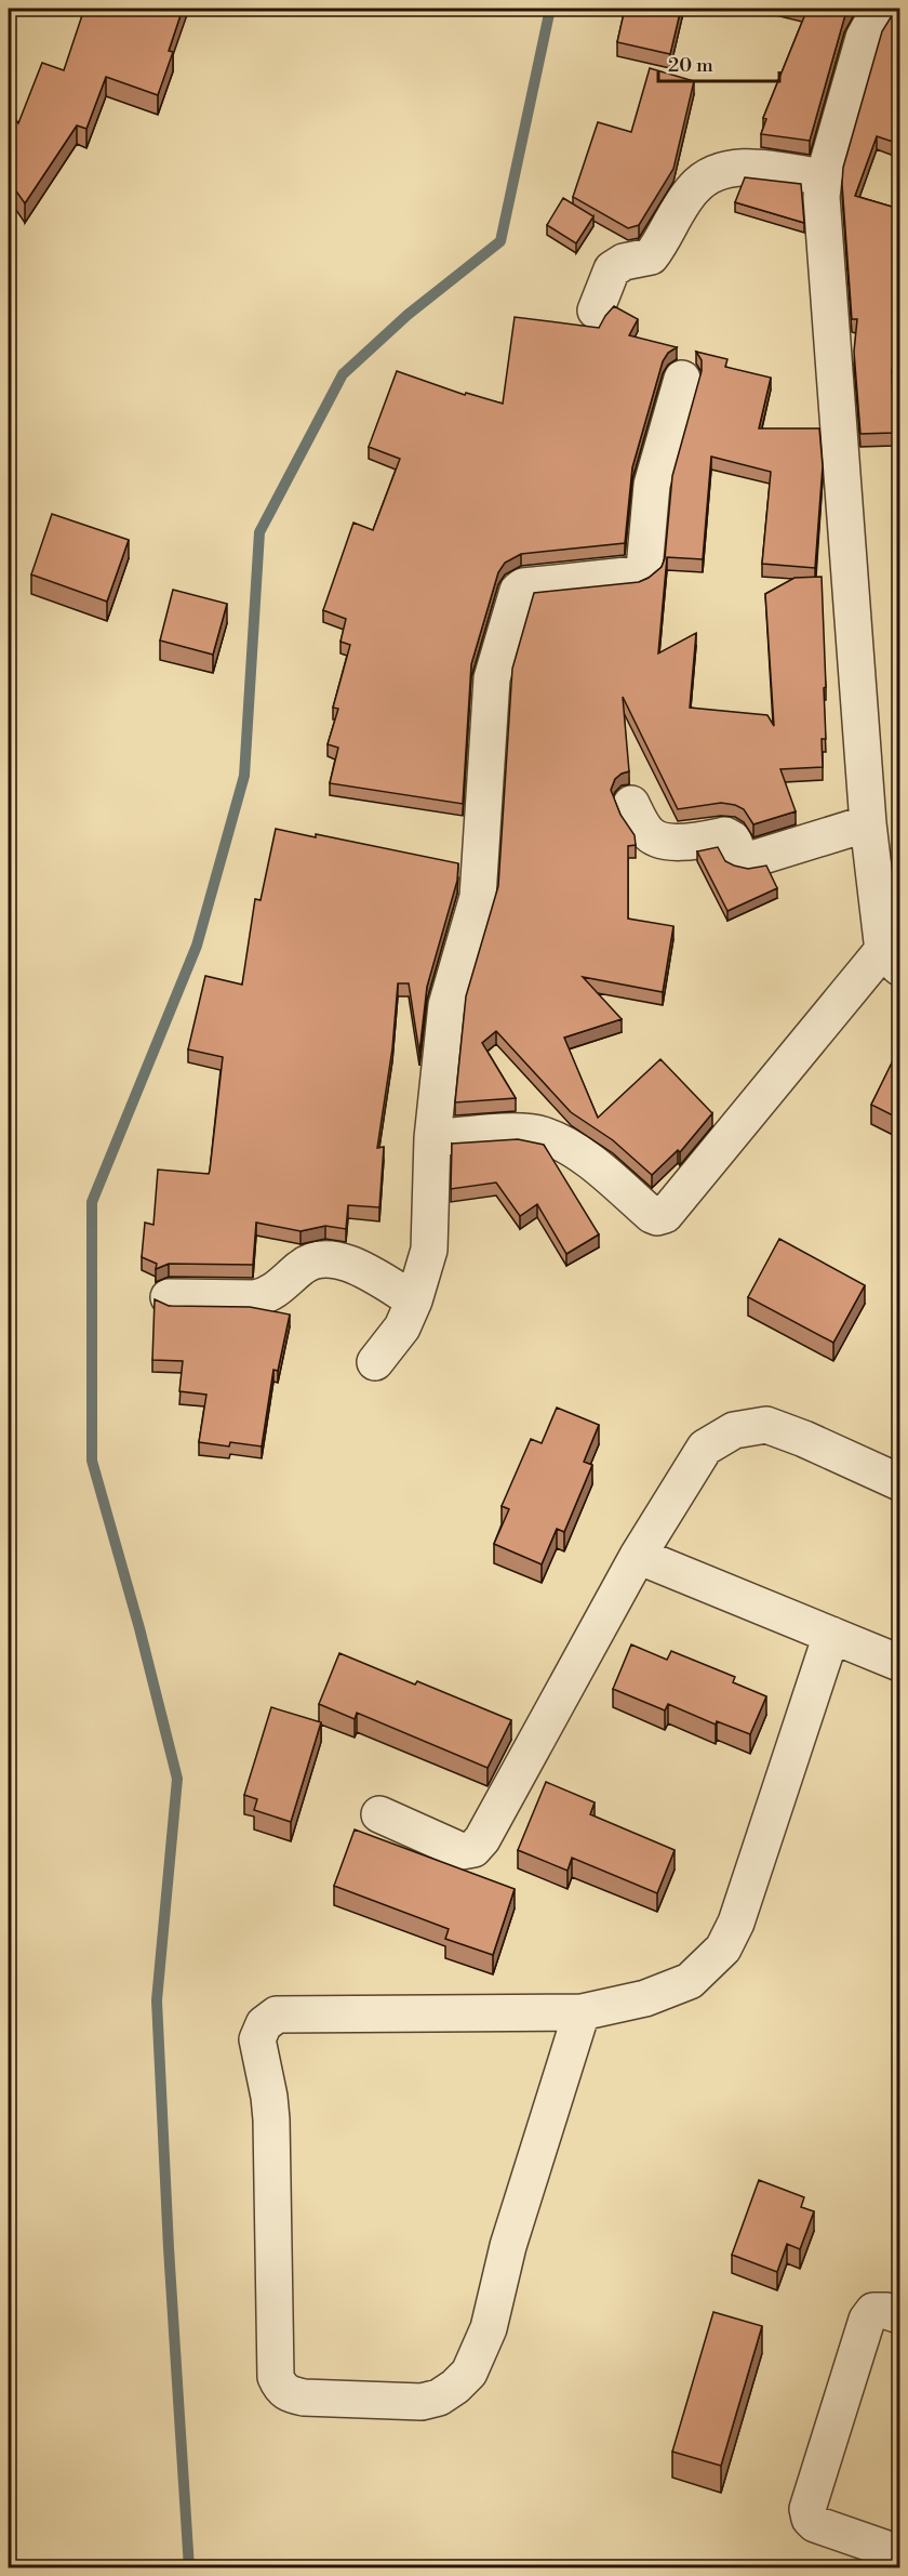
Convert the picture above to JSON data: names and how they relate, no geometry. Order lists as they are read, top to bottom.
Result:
{
  "scale_bar": "20 m"
}
